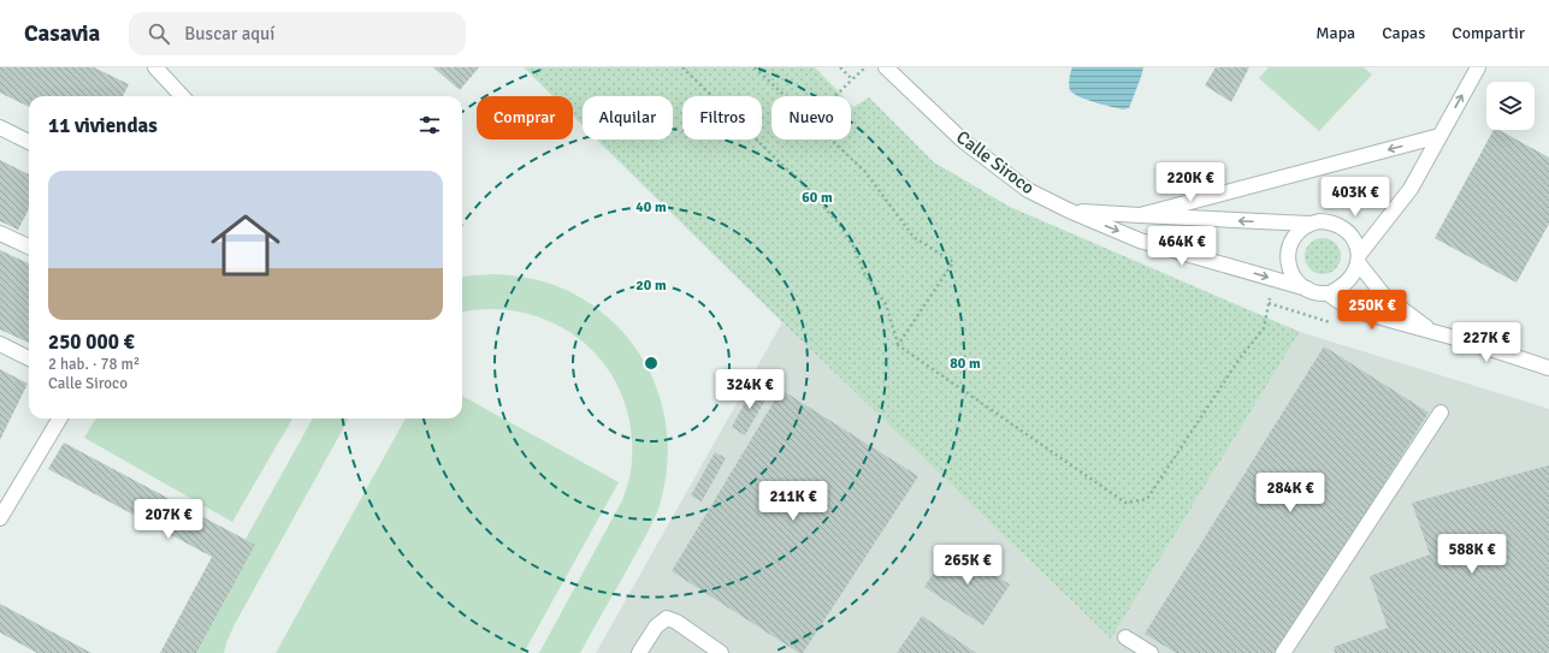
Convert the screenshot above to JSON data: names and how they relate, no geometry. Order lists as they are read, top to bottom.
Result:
{
  "streets": {
    "street": ["Calle Siroco"]
  },
  "page": {
    "header": "Casavia",
    "search": "Buscar aquí",
    "nav": ["Mapa", "Capas", "Compartir"],
    "chip": [
      "Comprar",
      "Alquilar",
      "Filtros",
      "Nuevo"
    ],
    "heading": "11 viviendas",
    "list": [
      {
        "name": "250 000 €",
        "note": "2 hab. · 78 m² · Calle Siroco"
      }
    ],
    "price": [
      "220K €",
      "403K €",
      "464K €",
      "250K €",
      "227K €",
      "324K €",
      "284K €",
      "211K €",
      "207K €",
      "588K €",
      "265K €"
    ]
  },
  "rings": [
    "60 m",
    "40 m",
    "20 m",
    "80 m"
  ]
}
